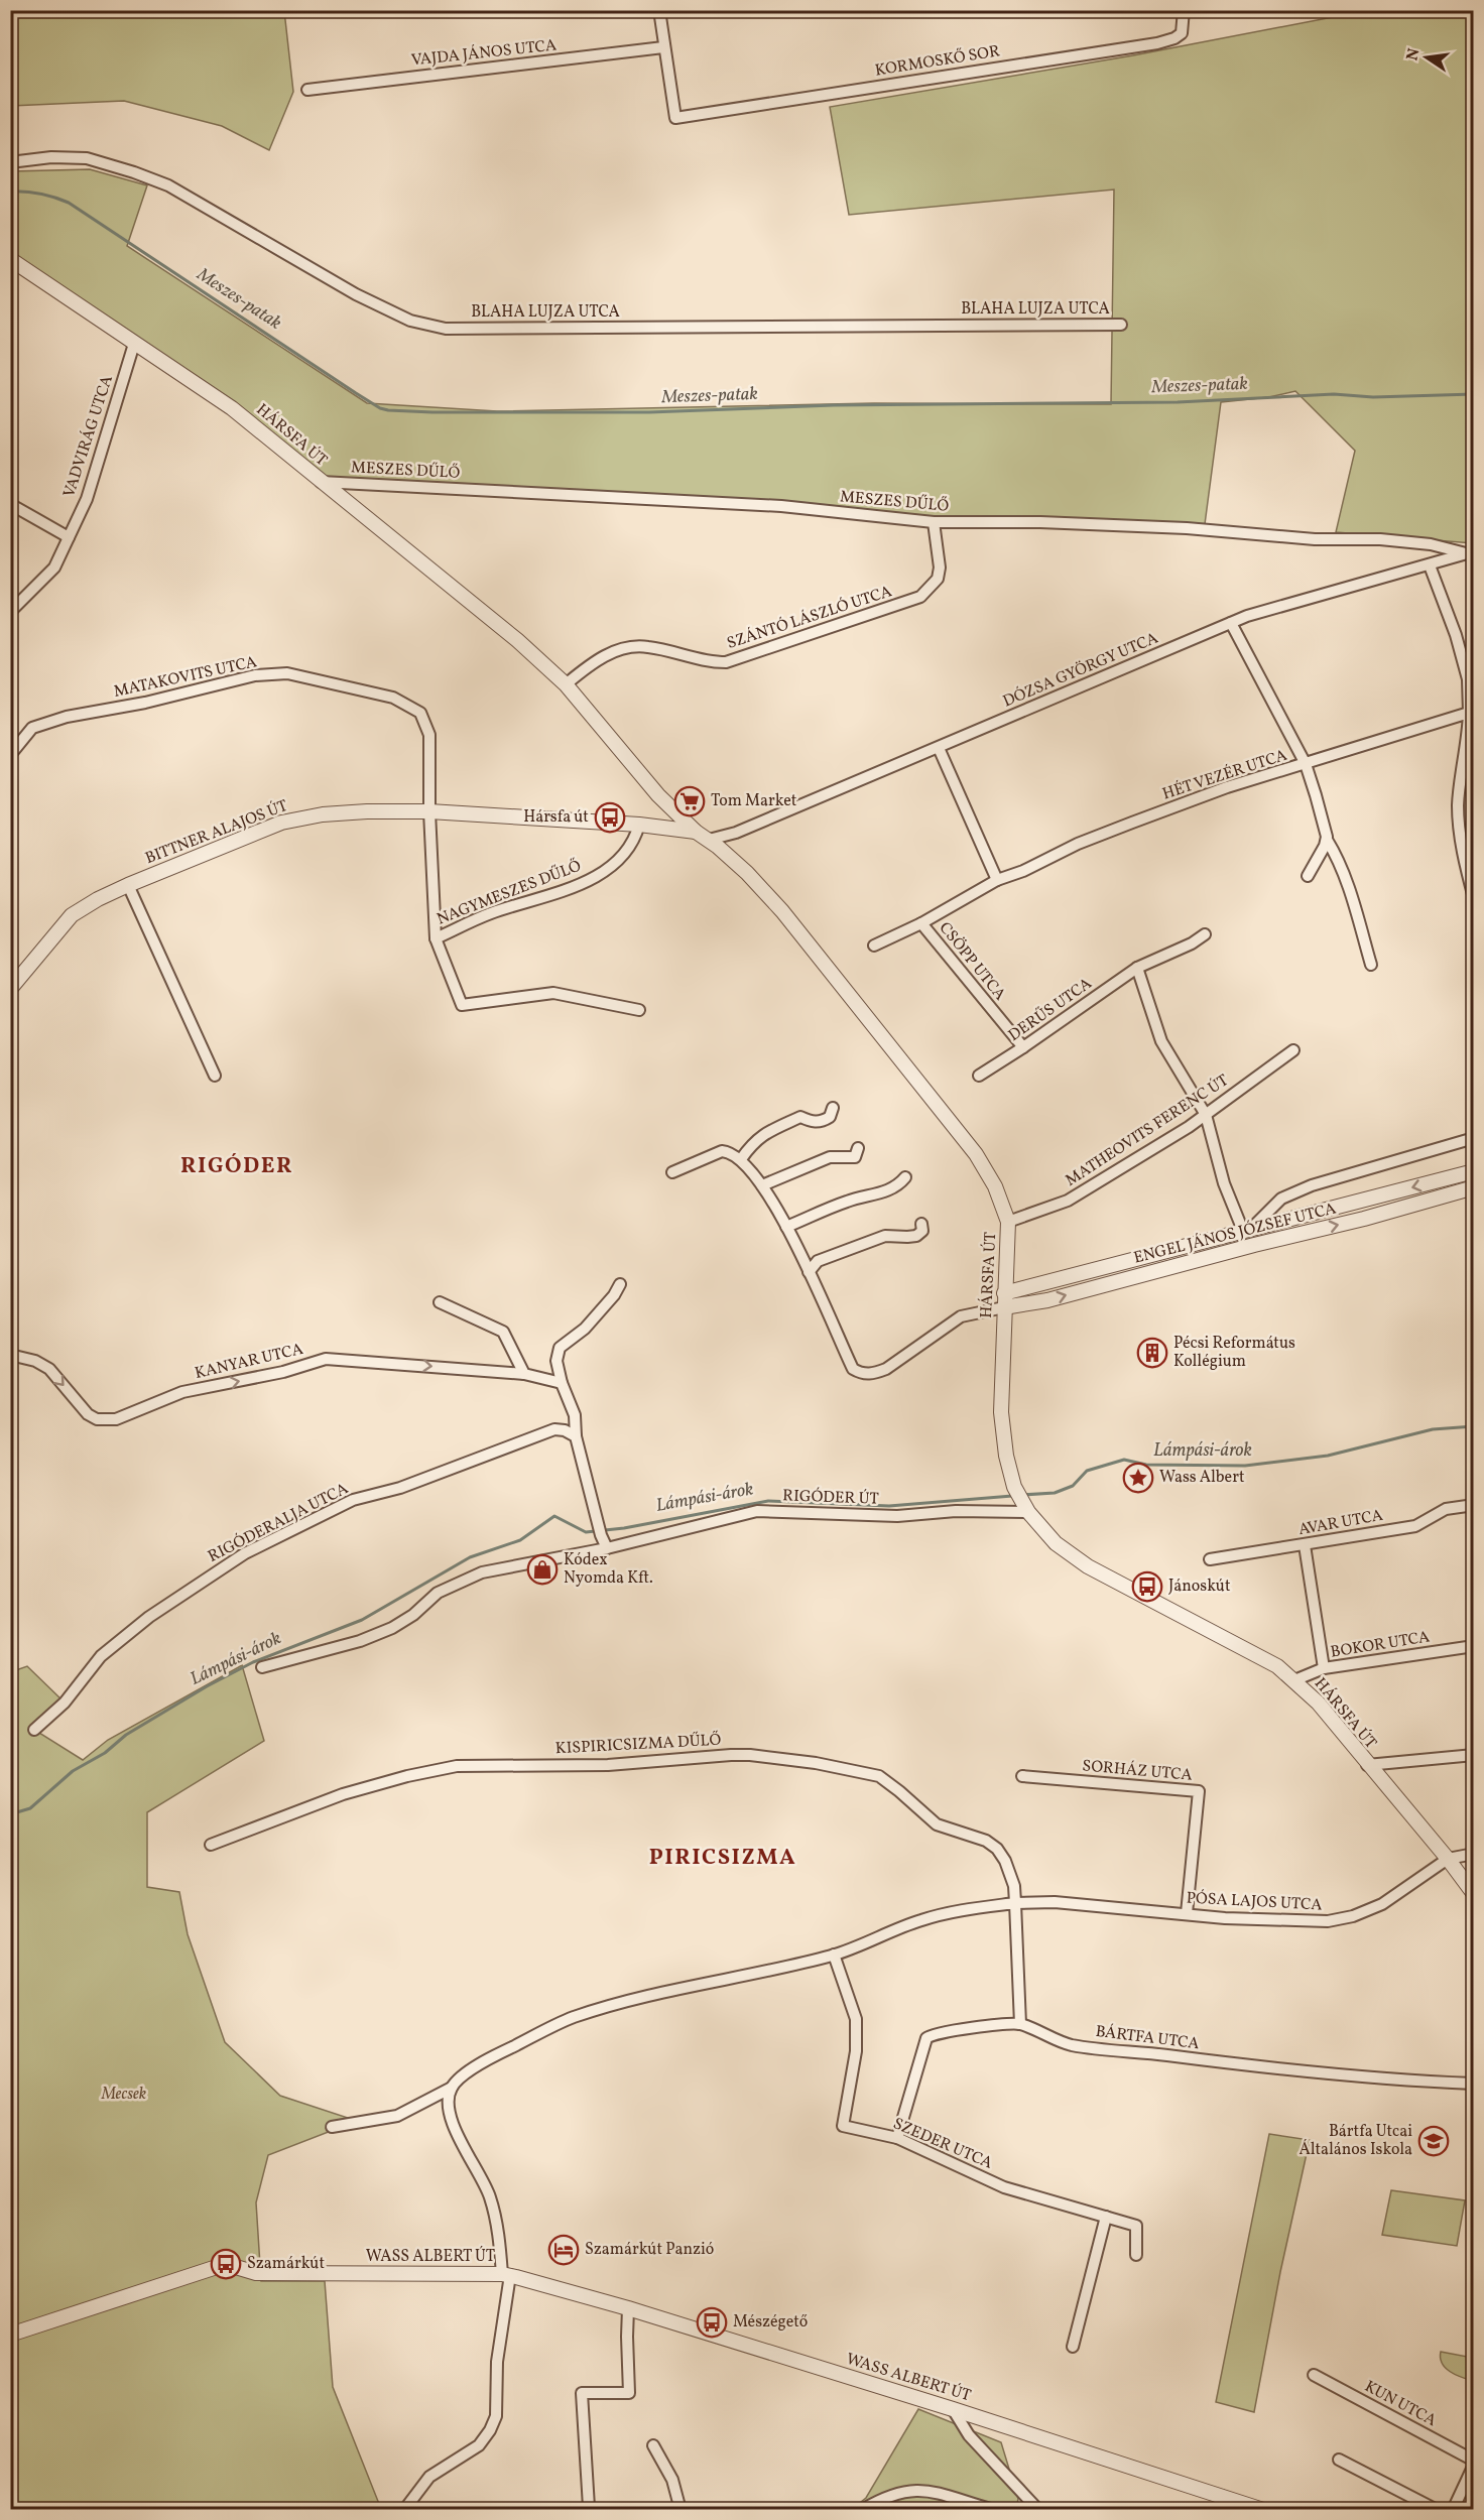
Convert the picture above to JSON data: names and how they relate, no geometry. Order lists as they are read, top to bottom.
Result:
{
  "streets": {
    "street": [
      "VAJDA JÁNOS UTCA",
      "KORMOSKŐ SOR",
      "BLAHA LUJZA UTCA",
      "HÁRSFA ÚT",
      "VADVIRÁG UTCA",
      "MESZES DŰLŐ",
      "SZÁNTÓ LÁSZLÓ UTCA",
      "DÓZSA GYÖRGY UTCA",
      "MATAKOVITS UTCA",
      "HÉT VEZÉR UTCA",
      "BITTNER ALAJOS ÚT",
      "NAGYMESZES DŰLŐ",
      "CSÖPP UTCA",
      "DERŰS UTCA",
      "MATHEOVITS FERENC ÚT",
      "ENGEL JÁNOS JÓZSEF UTCA",
      "KANYAR UTCA",
      "RIGÓDER ÚT",
      "RIGÓDERALJA UTCA",
      "AVAR UTCA",
      "BOKOR UTCA",
      "KISPIRICSIZMA DŰLŐ",
      "SORHÁZ UTCA",
      "PÓSA LAJOS UTCA",
      "BÁRTFA UTCA",
      "SZEDER UTCA",
      "WASS ALBERT ÚT",
      "KUN UTCA"
    ]
  },
  "crossings": [
    ["VAJDA JÁNOS UTCA", "KORMOSKŐ SOR"],
    ["HÁRSFA ÚT", "VADVIRÁG UTCA"],
    ["HÁRSFA ÚT", "MESZES DŰLŐ"],
    ["HÁRSFA ÚT", "SZÁNTÓ LÁSZLÓ UTCA"],
    ["HÁRSFA ÚT", "DÓZSA GYÖRGY UTCA"],
    ["HÁRSFA ÚT", "BITTNER ALAJOS ÚT"],
    ["HÁRSFA ÚT", "MATHEOVITS FERENC ÚT"],
    ["HÁRSFA ÚT", "ENGEL JÁNOS JÓZSEF UTCA"],
    ["HÁRSFA ÚT", "RIGÓDER ÚT"],
    ["HÁRSFA ÚT", "BOKOR UTCA"],
    ["HÁRSFA ÚT", "PÓSA LAJOS UTCA"],
    ["MESZES DŰLŐ", "SZÁNTÓ LÁSZLÓ UTCA"],
    ["MESZES DŰLŐ", "DÓZSA GYÖRGY UTCA"],
    ["MATAKOVITS UTCA", "BITTNER ALAJOS ÚT"],
    ["MATAKOVITS UTCA", "NAGYMESZES DŰLŐ"],
    ["HÉT VEZÉR UTCA", "CSÖPP UTCA"],
    ["BITTNER ALAJOS ÚT", "NAGYMESZES DŰLŐ"],
    ["CSÖPP UTCA", "DERŰS UTCA"],
    ["KISPIRICSIZMA DŰLŐ", "PÓSA LAJOS UTCA"],
    ["KISPIRICSIZMA DŰLŐ", "BÁRTFA UTCA"],
    ["SORHÁZ UTCA", "PÓSA LAJOS UTCA"],
    ["BÁRTFA UTCA", "SZEDER UTCA"]
  ],
  "one_way": ["KANYAR UTCA"],
  "districts": ["RIGÓDER", "PIRICSIZMA"],
  "water": ["Meszes-patak", "Lámpási-árok"],
  "parks": ["Mecsek"],
  "places": {
    "supermarket": ["Tom Market"],
    "bus stop": [
      "Hársfa út",
      "Jánoskút",
      "Szamárkút",
      "Mészégető"
    ],
    "building": ["Pécsi Református Kollégium"],
    "place": ["Wass Albert"],
    "shop": ["Kódex Nyomda Kft."],
    "school or university": ["Bártfa Utcai Általános Iskola"],
    "hotel": ["Szamárkút Panzió"]
  },
  "north": "left"
}
